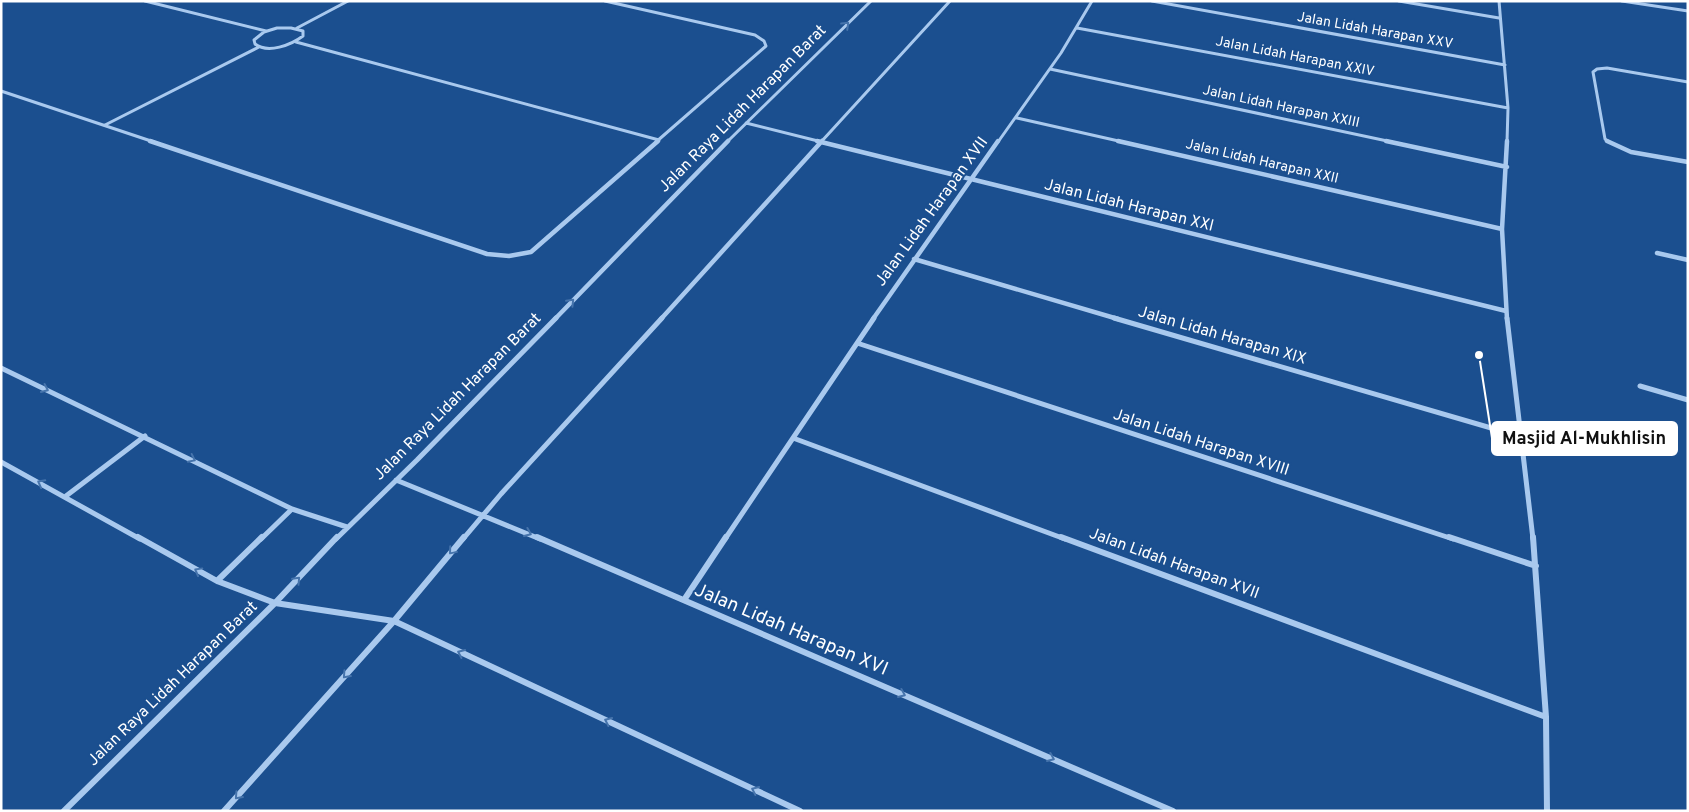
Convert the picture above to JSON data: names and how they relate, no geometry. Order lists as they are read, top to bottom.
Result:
{
  "streets": {
    "street": [
      "Jalan Lidah Harapan XXV",
      "Jalan Lidah Harapan XXIV",
      "Jalan Lidah Harapan XXIII",
      "Jalan Raya Lidah Harapan Barat",
      "Jalan Lidah Harapan XXII",
      "Jalan Lidah Harapan XXI",
      "Jalan Lidah Harapan XVII",
      "Jalan Lidah Harapan XIX",
      "Jalan Lidah Harapan XVIII",
      "Jalan Lidah Harapan XVI"
    ]
  },
  "crossings": [
    ["Jalan Lidah Harapan XXIV", "Jalan Lidah Harapan XVII"],
    ["Jalan Lidah Harapan XXIII", "Jalan Lidah Harapan XVII"],
    ["Jalan Raya Lidah Harapan Barat", "Jalan Lidah Harapan XXI"],
    ["Jalan Raya Lidah Harapan Barat", "Jalan Lidah Harapan XVI"],
    ["Jalan Lidah Harapan XXII", "Jalan Lidah Harapan XVII"],
    ["Jalan Lidah Harapan XXI", "Jalan Lidah Harapan XVII"],
    ["Jalan Lidah Harapan XVII", "Jalan Lidah Harapan XIX"],
    ["Jalan Lidah Harapan XVII", "Jalan Lidah Harapan XVIII"],
    ["Jalan Lidah Harapan XVII", "Jalan Lidah Harapan XVI"]
  ],
  "one_way": ["Jalan Raya Lidah Harapan Barat", "Jalan Lidah Harapan XVI"],
  "places": ["Masjid Al-Mukhlisin"]
}
